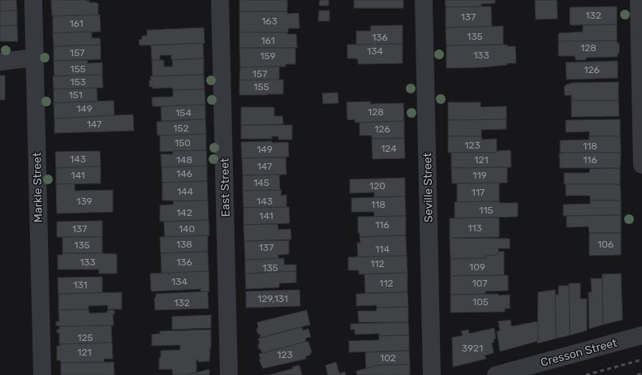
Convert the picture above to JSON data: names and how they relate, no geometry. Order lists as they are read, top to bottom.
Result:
{
  "streets": {
    "street": [
      "Markle Street",
      "East Street",
      "Seville Street",
      "Cresson Street"
    ]
  },
  "house_numbers": [
    "132",
    "137",
    "163",
    "161",
    "135",
    "136",
    "161",
    "128",
    "134",
    "157",
    "133",
    "159",
    "155",
    "126",
    "157",
    "153",
    "155",
    "151",
    "149",
    "128",
    "154",
    "147",
    "152",
    "126",
    "150",
    "123",
    "118",
    "124",
    "149",
    "143",
    "148",
    "121",
    "116",
    "147",
    "146",
    "141",
    "119",
    "145",
    "120",
    "144",
    "117",
    "139",
    "143",
    "118",
    "115",
    "142",
    "141",
    "116",
    "113",
    "137",
    "140",
    "138",
    "106",
    "135",
    "137",
    "114",
    "133",
    "136",
    "112",
    "109",
    "135",
    "134",
    "112",
    "107",
    "131",
    "129,131",
    "105",
    "132",
    "125",
    "3921",
    "121",
    "123",
    "102"
  ]
}
